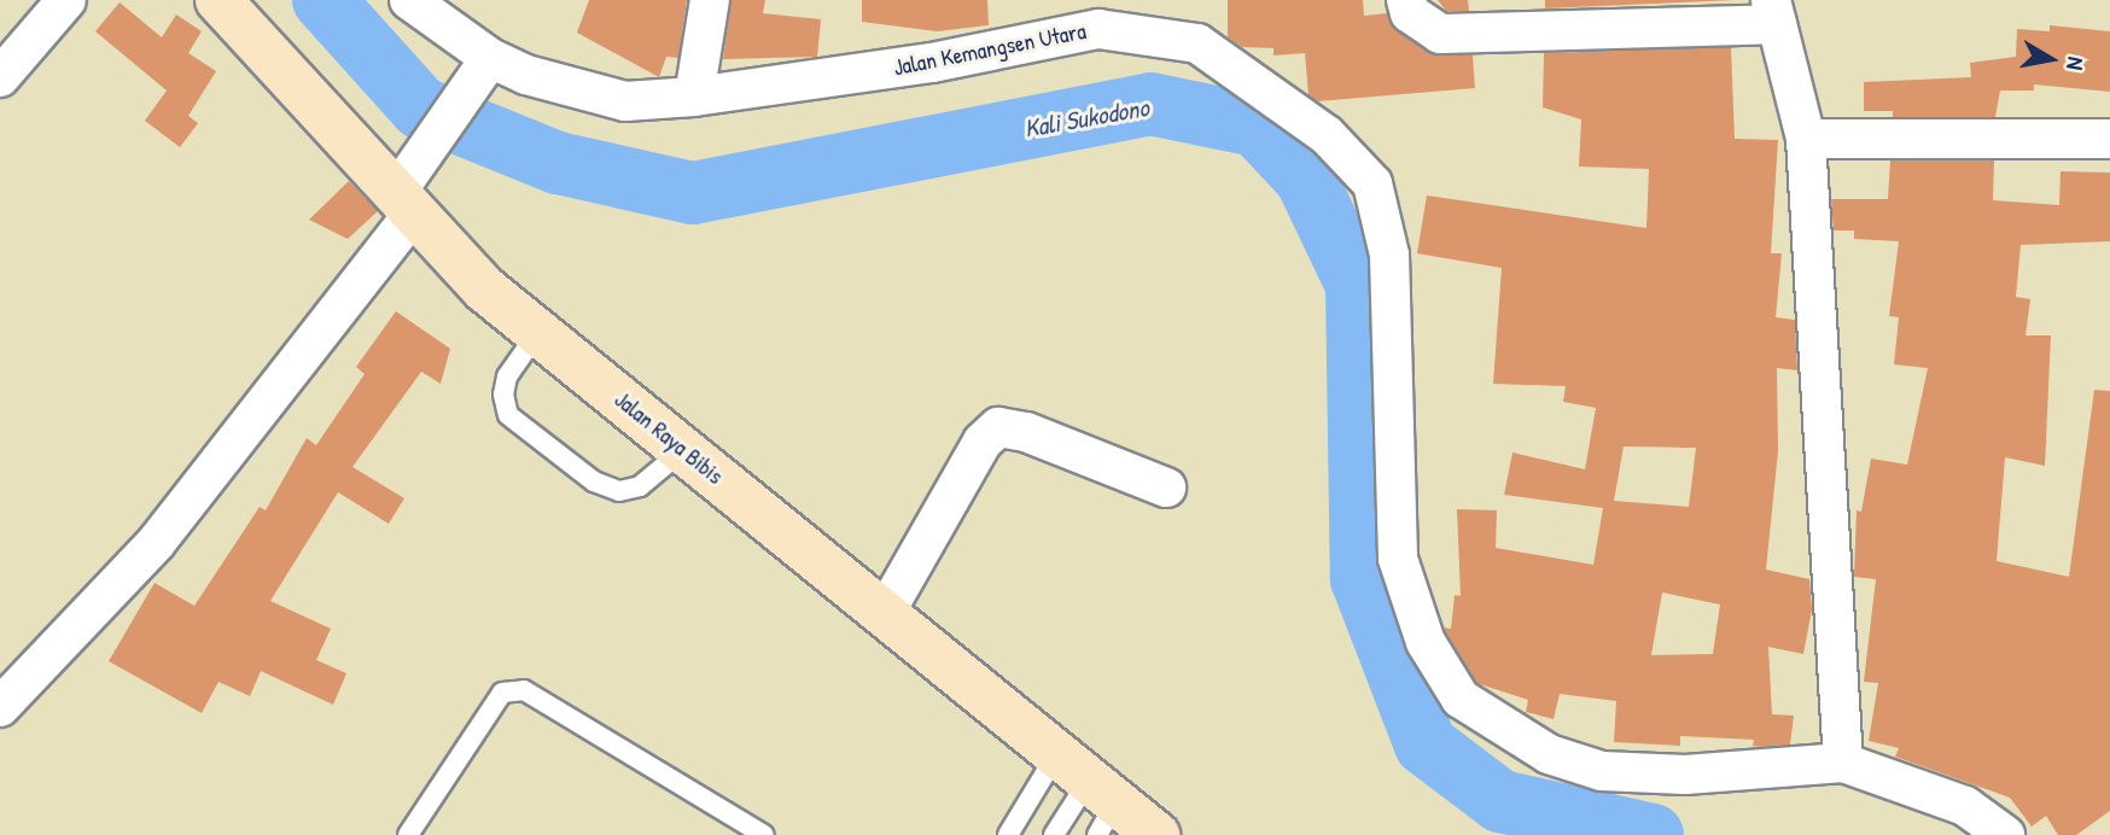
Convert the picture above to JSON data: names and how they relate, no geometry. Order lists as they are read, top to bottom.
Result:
{
  "streets": {
    "main road": ["Jalan Raya Bibis"],
    "street": ["Jalan Kemangsen Utara"]
  },
  "water": ["Kali Sukodono"],
  "north": "right"
}
